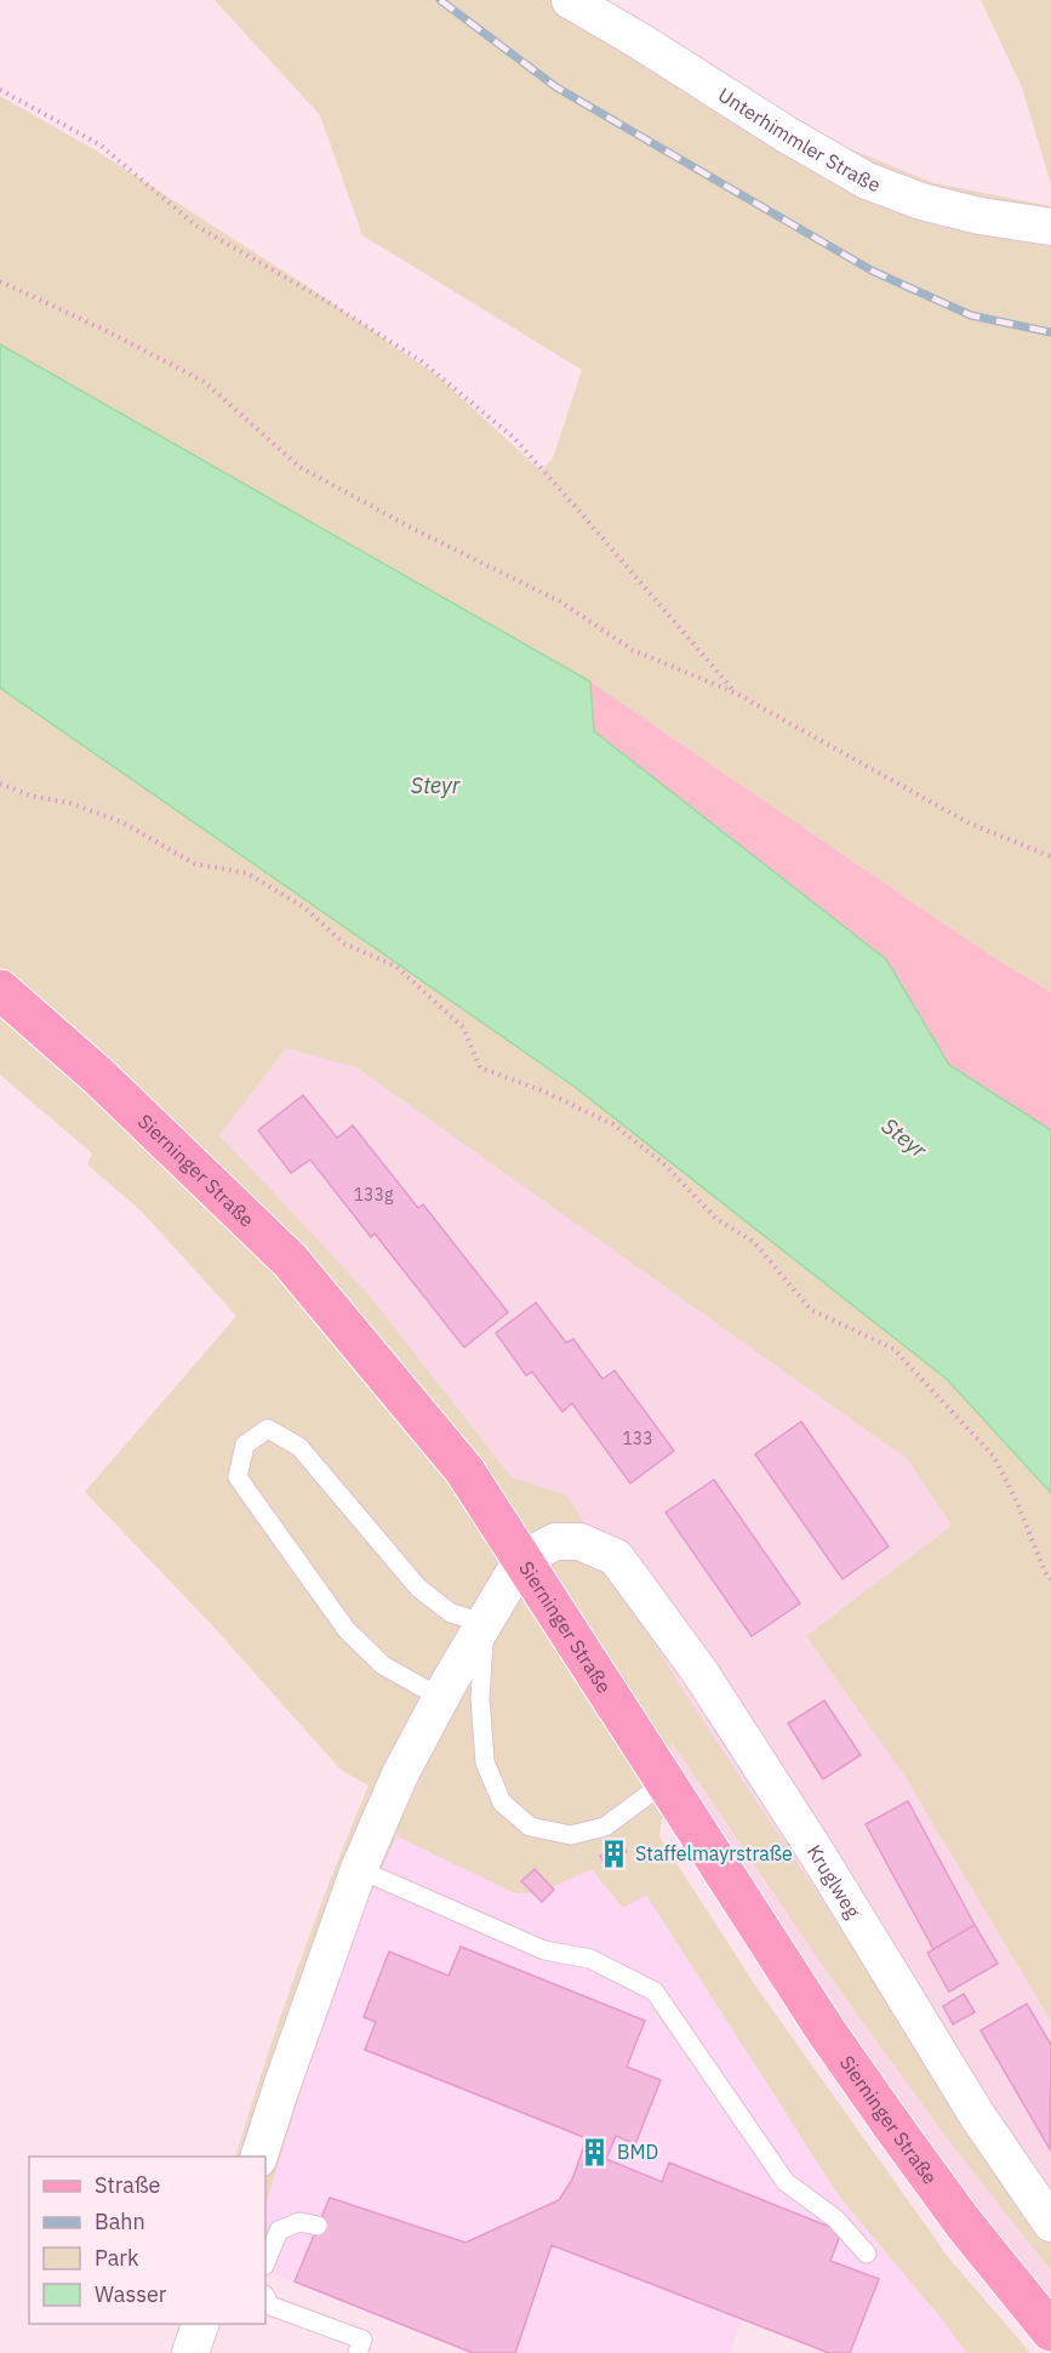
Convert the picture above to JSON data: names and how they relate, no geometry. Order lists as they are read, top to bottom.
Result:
{
  "streets": {
    "main road": ["Sierninger Straße"],
    "street": ["Unterhimmler Straße", "Kruglweg"]
  },
  "crossings": [
    ["Sierninger Straße", "Kruglweg"]
  ],
  "water": ["Steyr"],
  "places": {
    "building": ["Staffelmayrstraße", "BMD"]
  },
  "house_numbers": ["133g", "133"],
  "legend": [
    "Straße",
    "Bahn",
    "Park",
    "Wasser"
  ]
}
